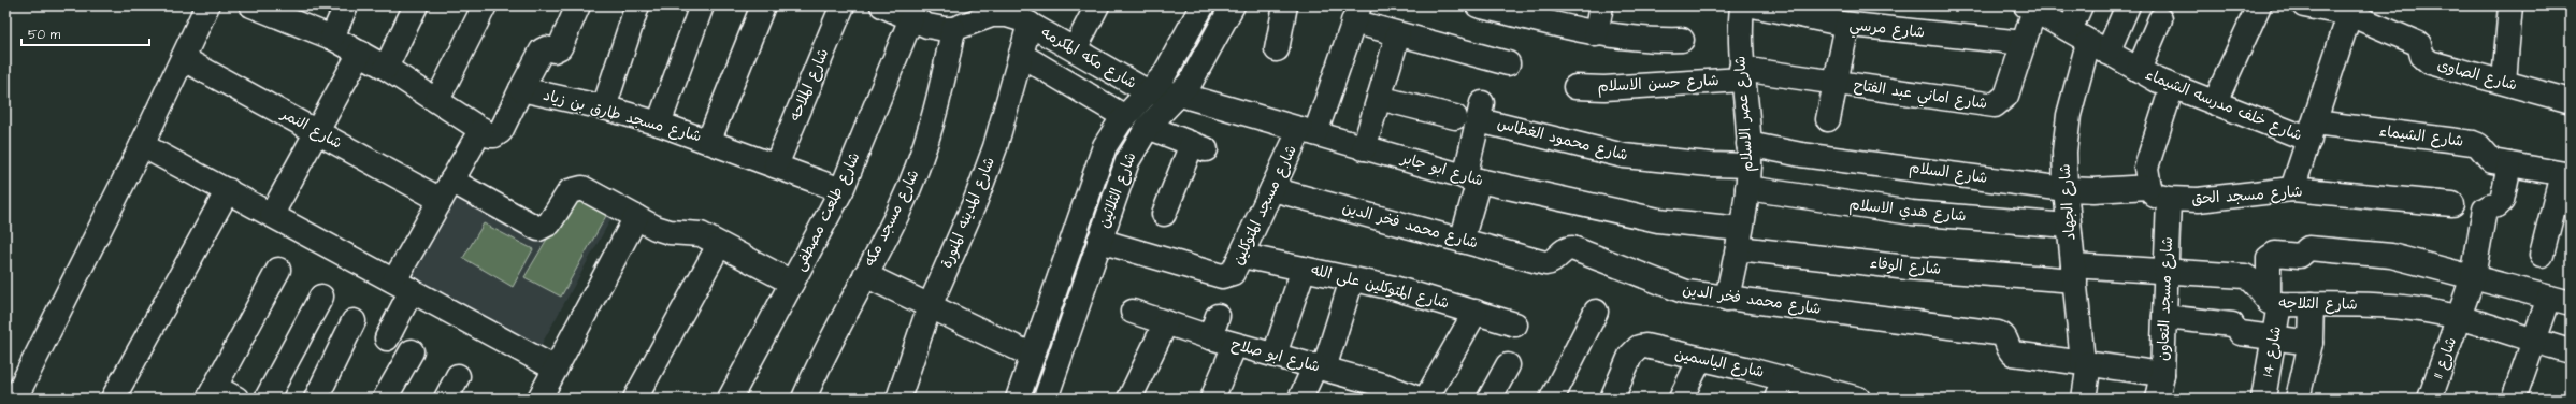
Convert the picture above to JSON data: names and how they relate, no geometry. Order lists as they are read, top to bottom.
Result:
{
  "streets": {
    "street": [
      "شارع مرسي",
      "شارع مكه المكرمه",
      "شارع الصاوى",
      "شارع حسن الاسلام",
      "شارع الملاحه",
      "شارع اماني عبد الفتاح",
      "شارع خلف مدرسه الشيماء",
      "شارع عصر الاسلام",
      "شارع مسجد طارق بن زياد",
      "شارع النمر",
      "شارع الشيماء",
      "شارع محمود الغطاس",
      "شارع ابو جابر",
      "شارع السلام",
      "شارع الثلاثين",
      "شارع مسجد الحق",
      "شارع الجهاد",
      "شارع مسجد المتوكلين",
      "شارع هدي الاسلام",
      "شارع طلعت مصطفى",
      "شارع المدينه المنورة",
      "شارع مسجد مكه",
      "شارع محمد فخر الدين",
      "شارع الوفاء",
      "شارع المتوكلين على الله",
      "شارع مسجد التعاون",
      "شارع الثلاجه",
      "شارع 14",
      "شارع ابو صلاح",
      "شارع 11",
      "شارع الياسمين"
    ]
  },
  "crossings": [
    ["شارع مرسي", "شارع اماني عبد الفتاح"],
    ["شارع مكه المكرمه", "شارع ابو جابر"],
    ["شارع مكه المكرمه", "شارع الثلاثين"],
    ["شارع مكه المكرمه", "شارع طلعت مصطفى"],
    ["شارع مكه المكرمه", "شارع المدينه المنورة"],
    ["شارع مكه المكرمه", "شارع مسجد مكه"],
    ["شارع حسن الاسلام", "شارع اماني عبد الفتاح"],
    ["شارع حسن الاسلام", "شارع عصر الاسلام"],
    ["شارع الملاحه", "شارع مسجد طارق بن زياد"],
    ["شارع اماني عبد الفتاح", "شارع خلف مدرسه الشيماء"],
    ["شارع اماني عبد الفتاح", "شارع عصر الاسلام"],
    ["شارع خلف مدرسه الشيماء", "شارع الشيماء"],
    ["شارع خلف مدرسه الشيماء", "شارع الجهاد"],
    ["شارع عصر الاسلام", "شارع محمود الغطاس"],
    ["شارع عصر الاسلام", "شارع ابو جابر"],
    ["شارع عصر الاسلام", "شارع السلام"],
    ["شارع عصر الاسلام", "شارع هدي الاسلام"],
    ["شارع عصر الاسلام", "شارع محمد فخر الدين"],
    ["شارع عصر الاسلام", "شارع الوفاء"],
    ["شارع مسجد طارق بن زياد", "شارع طلعت مصطفى"],
    ["شارع الشيماء", "شارع 11"],
    ["شارع محمود الغطاس", "شارع ابو جابر"],
    ["شارع محمود الغطاس", "شارع السلام"],
    ["شارع محمود الغطاس", "شارع هدي الاسلام"],
    ["شارع ابو جابر", "شارع الثلاثين"],
    ["شارع ابو جابر", "شارع مسجد المتوكلين"],
    ["شارع ابو جابر", "شارع الوفاء"],
    ["شارع السلام", "شارع مسجد الحق"],
    ["شارع السلام", "شارع الجهاد"],
    ["شارع السلام", "شارع هدي الاسلام"],
    ["شارع الثلاثين", "شارع مسجد المتوكلين"],
    ["شارع مسجد الحق", "شارع مسجد التعاون"],
    ["شارع الجهاد", "شارع هدي الاسلام"],
    ["شارع الجهاد", "شارع محمد فخر الدين"],
    ["شارع الجهاد", "شارع الوفاء"],
    ["شارع الجهاد", "شارع الثلاجه"],
    ["شارع مسجد المتوكلين", "شارع محمد فخر الدين"],
    ["شارع مسجد المتوكلين", "شارع المتوكلين على الله"],
    ["شارع محمد فخر الدين", "شارع مسجد التعاون"],
    ["شارع الوفاء", "شارع الثلاجه"],
    ["شارع مسجد التعاون", "شارع الثلاجه"],
    ["شارع الثلاجه", "شارع 14"],
    ["شارع الثلاجه", "شارع 11"],
    ["شارع 14", "شارع 11"]
  ],
  "scale_bar": "50 m"
}
